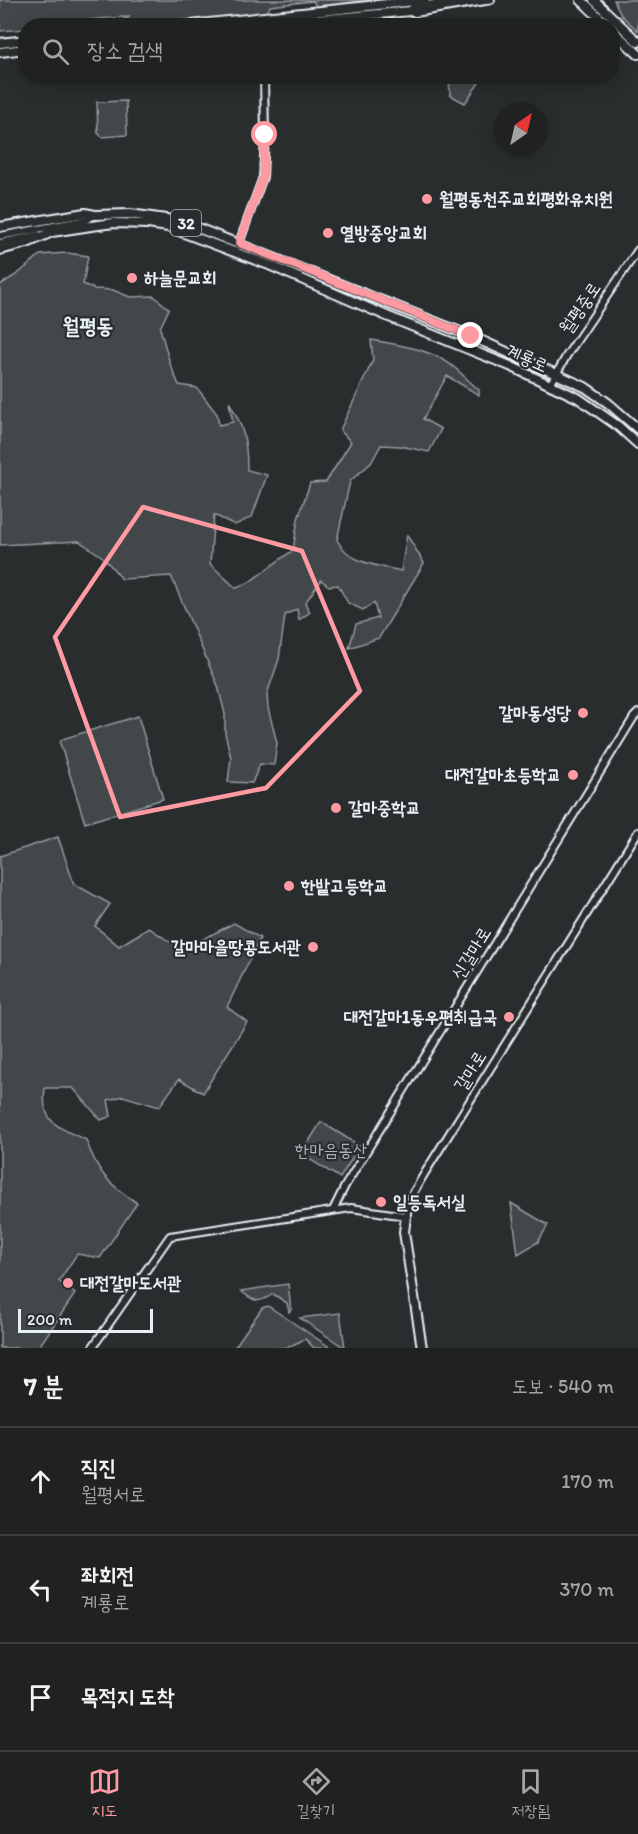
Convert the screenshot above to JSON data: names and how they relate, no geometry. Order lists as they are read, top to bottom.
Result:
{
  "streets": {
    "main road": ["32", "계룡로", "갈마로"],
    "street": ["월평중로", "신갈마로"]
  },
  "crossings": [
    ["32", "계룡로"],
    ["월평중로", "계룡로"]
  ],
  "districts": ["월평동"],
  "parks": ["한마음동산"],
  "places": [
    "월평동천주교회평화유치원",
    "열방중앙교회",
    "하늘문교회",
    "갈마동성당",
    "대전갈마초등학교",
    "갈마중학교",
    "한밭고등학교",
    "갈마마을땅콩도서관",
    "대전갈마1동우편취급국",
    "일등독서실",
    "대전갈마도서관"
  ],
  "scale_bar": "200 m",
  "north": "top right",
  "page": {
    "search": "장소 검색",
    "scale": "200 m",
    "heading": ["7 분", "도보 · 540 m"],
    "list": [
      ["직진", "월평서로", "170 m"],
      ["좌회전", "계룡로", "370 m"],
      "목적지 도착"
    ],
    "nav": ["지도", "길찾기", "저장됨"]
  }
}
